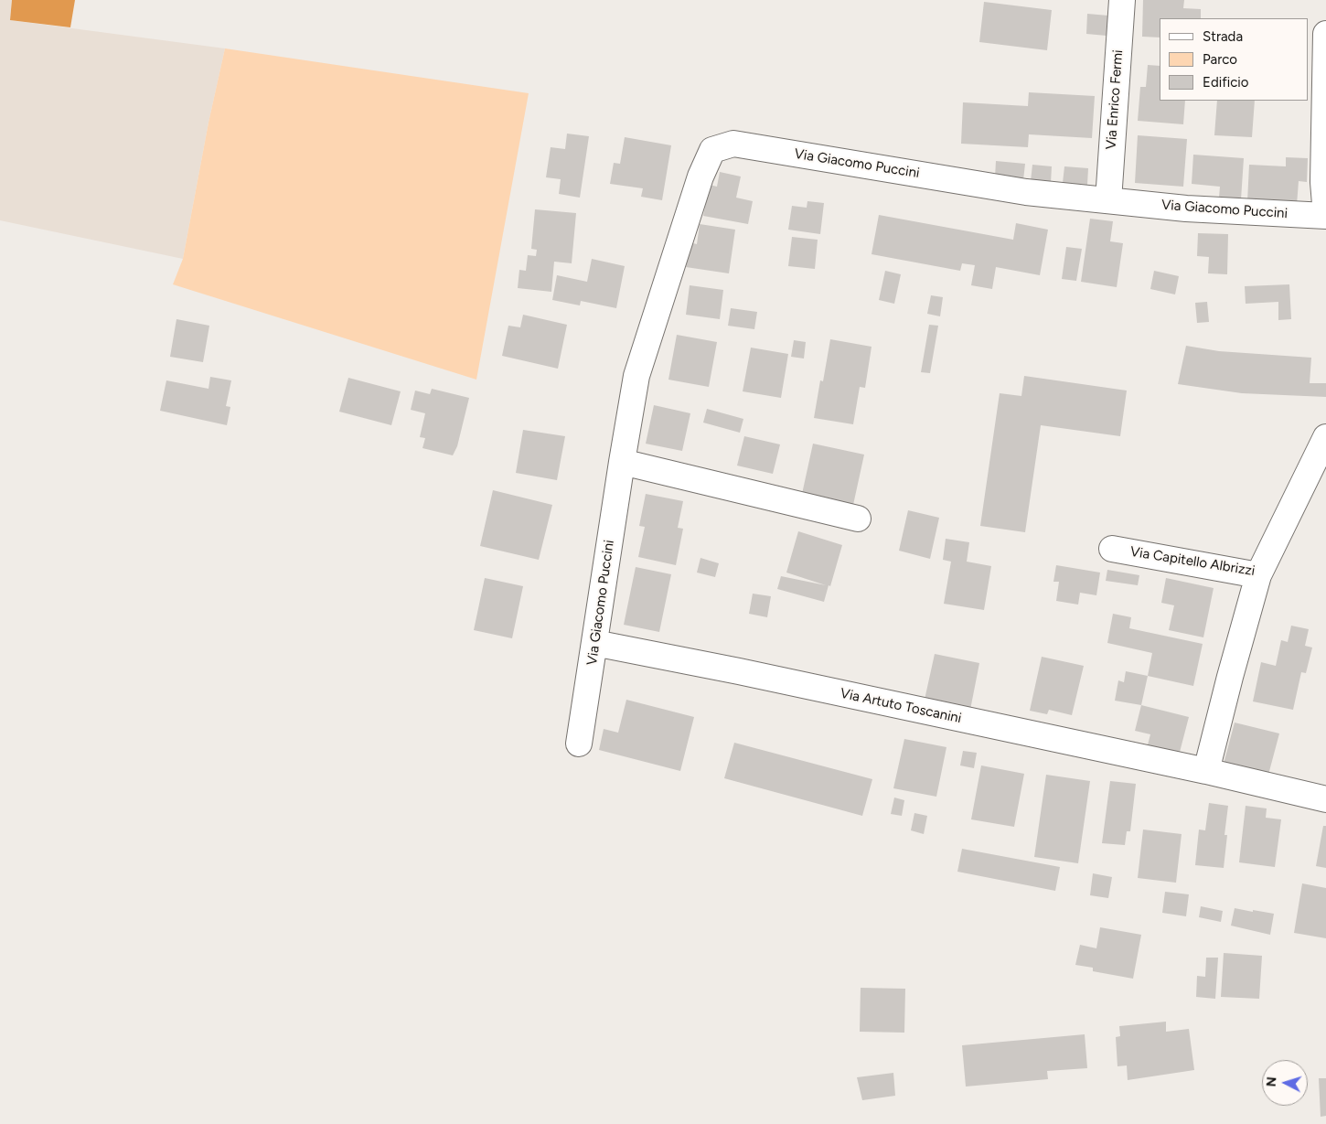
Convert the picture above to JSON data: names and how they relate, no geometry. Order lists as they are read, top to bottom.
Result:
{
  "streets": {
    "street": [
      "Via Enrico Fermi",
      "Via Giacomo Puccini",
      "Via Capitello Albrizzi",
      "Via Artuto Toscanini"
    ]
  },
  "crossings": [
    ["Via Enrico Fermi", "Via Giacomo Puccini"],
    ["Via Giacomo Puccini", "Via Artuto Toscanini"]
  ],
  "legend": ["Strada", "Parco", "Edificio"],
  "north": "left"
}
